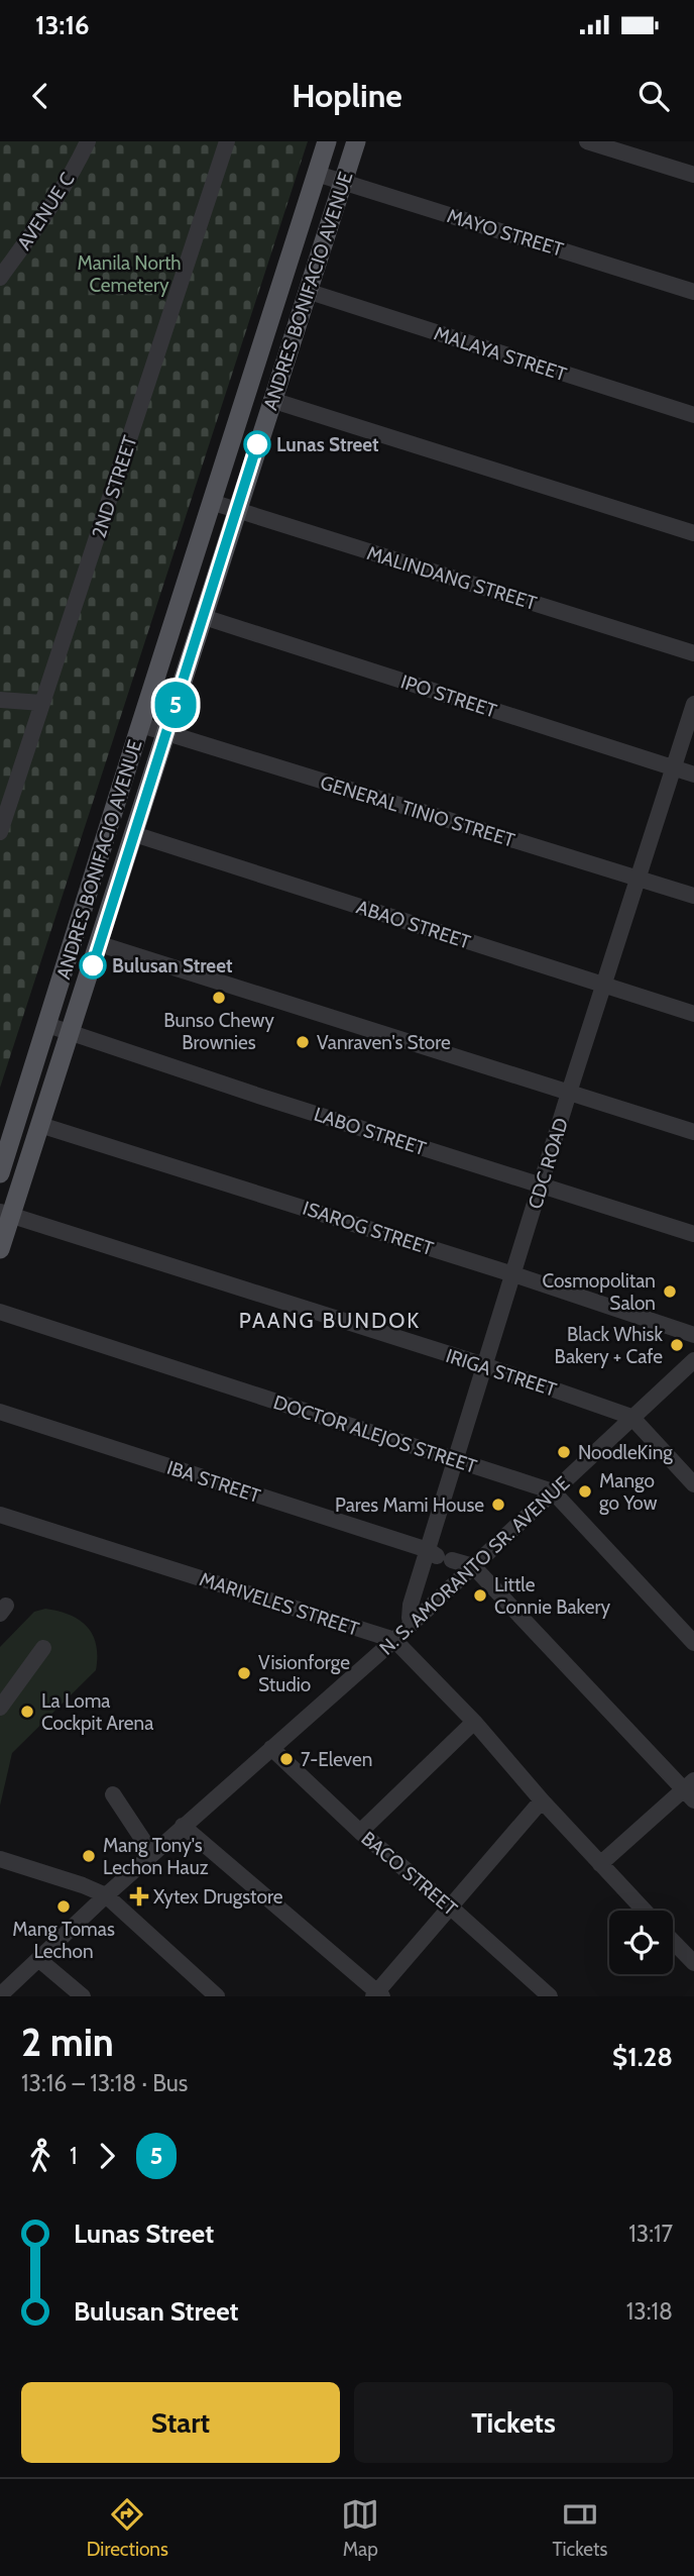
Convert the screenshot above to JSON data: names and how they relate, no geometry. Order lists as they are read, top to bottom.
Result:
{
  "streets": {
    "main road": ["ANDRES BONIFACIO AVENUE"],
    "street": [
      "AVENUE C",
      "MAYO STREET",
      "MALAYA STREET",
      "2ND STREET",
      "MALINDANG STREET",
      "IPO STREET",
      "GENERAL TINIO STREET",
      "ABAO STREET",
      "LABO STREET",
      "CDC ROAD",
      "ISAROG STREET",
      "IRIGA STREET",
      "DOCTOR ALEJOS STREET",
      "IBA STREET",
      "N. S. AMORANTO SR. AVENUE",
      "MARIVELES STREET",
      "BACO STREET"
    ]
  },
  "crossings": [
    ["MAYO STREET", "ANDRES BONIFACIO AVENUE"],
    ["ANDRES BONIFACIO AVENUE", "MALAYA STREET"],
    ["ANDRES BONIFACIO AVENUE", "MALINDANG STREET"],
    ["ANDRES BONIFACIO AVENUE", "IPO STREET"],
    ["ANDRES BONIFACIO AVENUE", "GENERAL TINIO STREET"],
    ["ANDRES BONIFACIO AVENUE", "ABAO STREET"],
    ["ANDRES BONIFACIO AVENUE", "LABO STREET"],
    ["ANDRES BONIFACIO AVENUE", "ISAROG STREET"],
    ["ANDRES BONIFACIO AVENUE", "IRIGA STREET"],
    ["IPO STREET", "CDC ROAD"],
    ["GENERAL TINIO STREET", "CDC ROAD"],
    ["ABAO STREET", "CDC ROAD"],
    ["LABO STREET", "CDC ROAD"],
    ["CDC ROAD", "ISAROG STREET"],
    ["CDC ROAD", "IRIGA STREET"],
    ["CDC ROAD", "DOCTOR ALEJOS STREET"],
    ["CDC ROAD", "IBA STREET"],
    ["CDC ROAD", "N. S. AMORANTO SR. AVENUE"],
    ["IRIGA STREET", "N. S. AMORANTO SR. AVENUE"],
    ["DOCTOR ALEJOS STREET", "N. S. AMORANTO SR. AVENUE"],
    ["IBA STREET", "N. S. AMORANTO SR. AVENUE"],
    ["N. S. AMORANTO SR. AVENUE", "MARIVELES STREET"],
    ["N. S. AMORANTO SR. AVENUE", "BACO STREET"]
  ],
  "districts": ["PAANG BUNDOK"],
  "parks": ["Manila North Cemetery"],
  "places": {
    "other": [
      "Lunas Street",
      "Bulusan Street",
      "Bunso Chewy Brownies",
      "Vanraven's Store",
      "Cosmopolitan Salon",
      "Black Whisk Bakery + Cafe",
      "NoodleKing",
      "Mango go Yow",
      "Pares Mami House",
      "Little Connie Bakery",
      "Visionforge Studio",
      "La Loma Cockpit Arena",
      "7-Eleven",
      "Mang Tony's Lechon Hauz",
      "Mang Tomas Lechon"
    ],
    "health": ["Xytex Drugstore"]
  },
  "lines": ["bus line 5"],
  "page": {
    "status": "13:16",
    "header": "Hopline",
    "on_map": "5",
    "heading": ["2 min", "13:16 – 13:18 · Bus", "$1.28"],
    "legs": ["1", "5"],
    "list": [
      {
        "name": "Lunas Street",
        "value": "13:17"
      },
      {
        "name": "Bulusan Street",
        "value": "13:18"
      }
    ],
    "buttons": ["Start", "Tickets"],
    "tabs": ["Directions", "Map", "Tickets"]
  }
}
